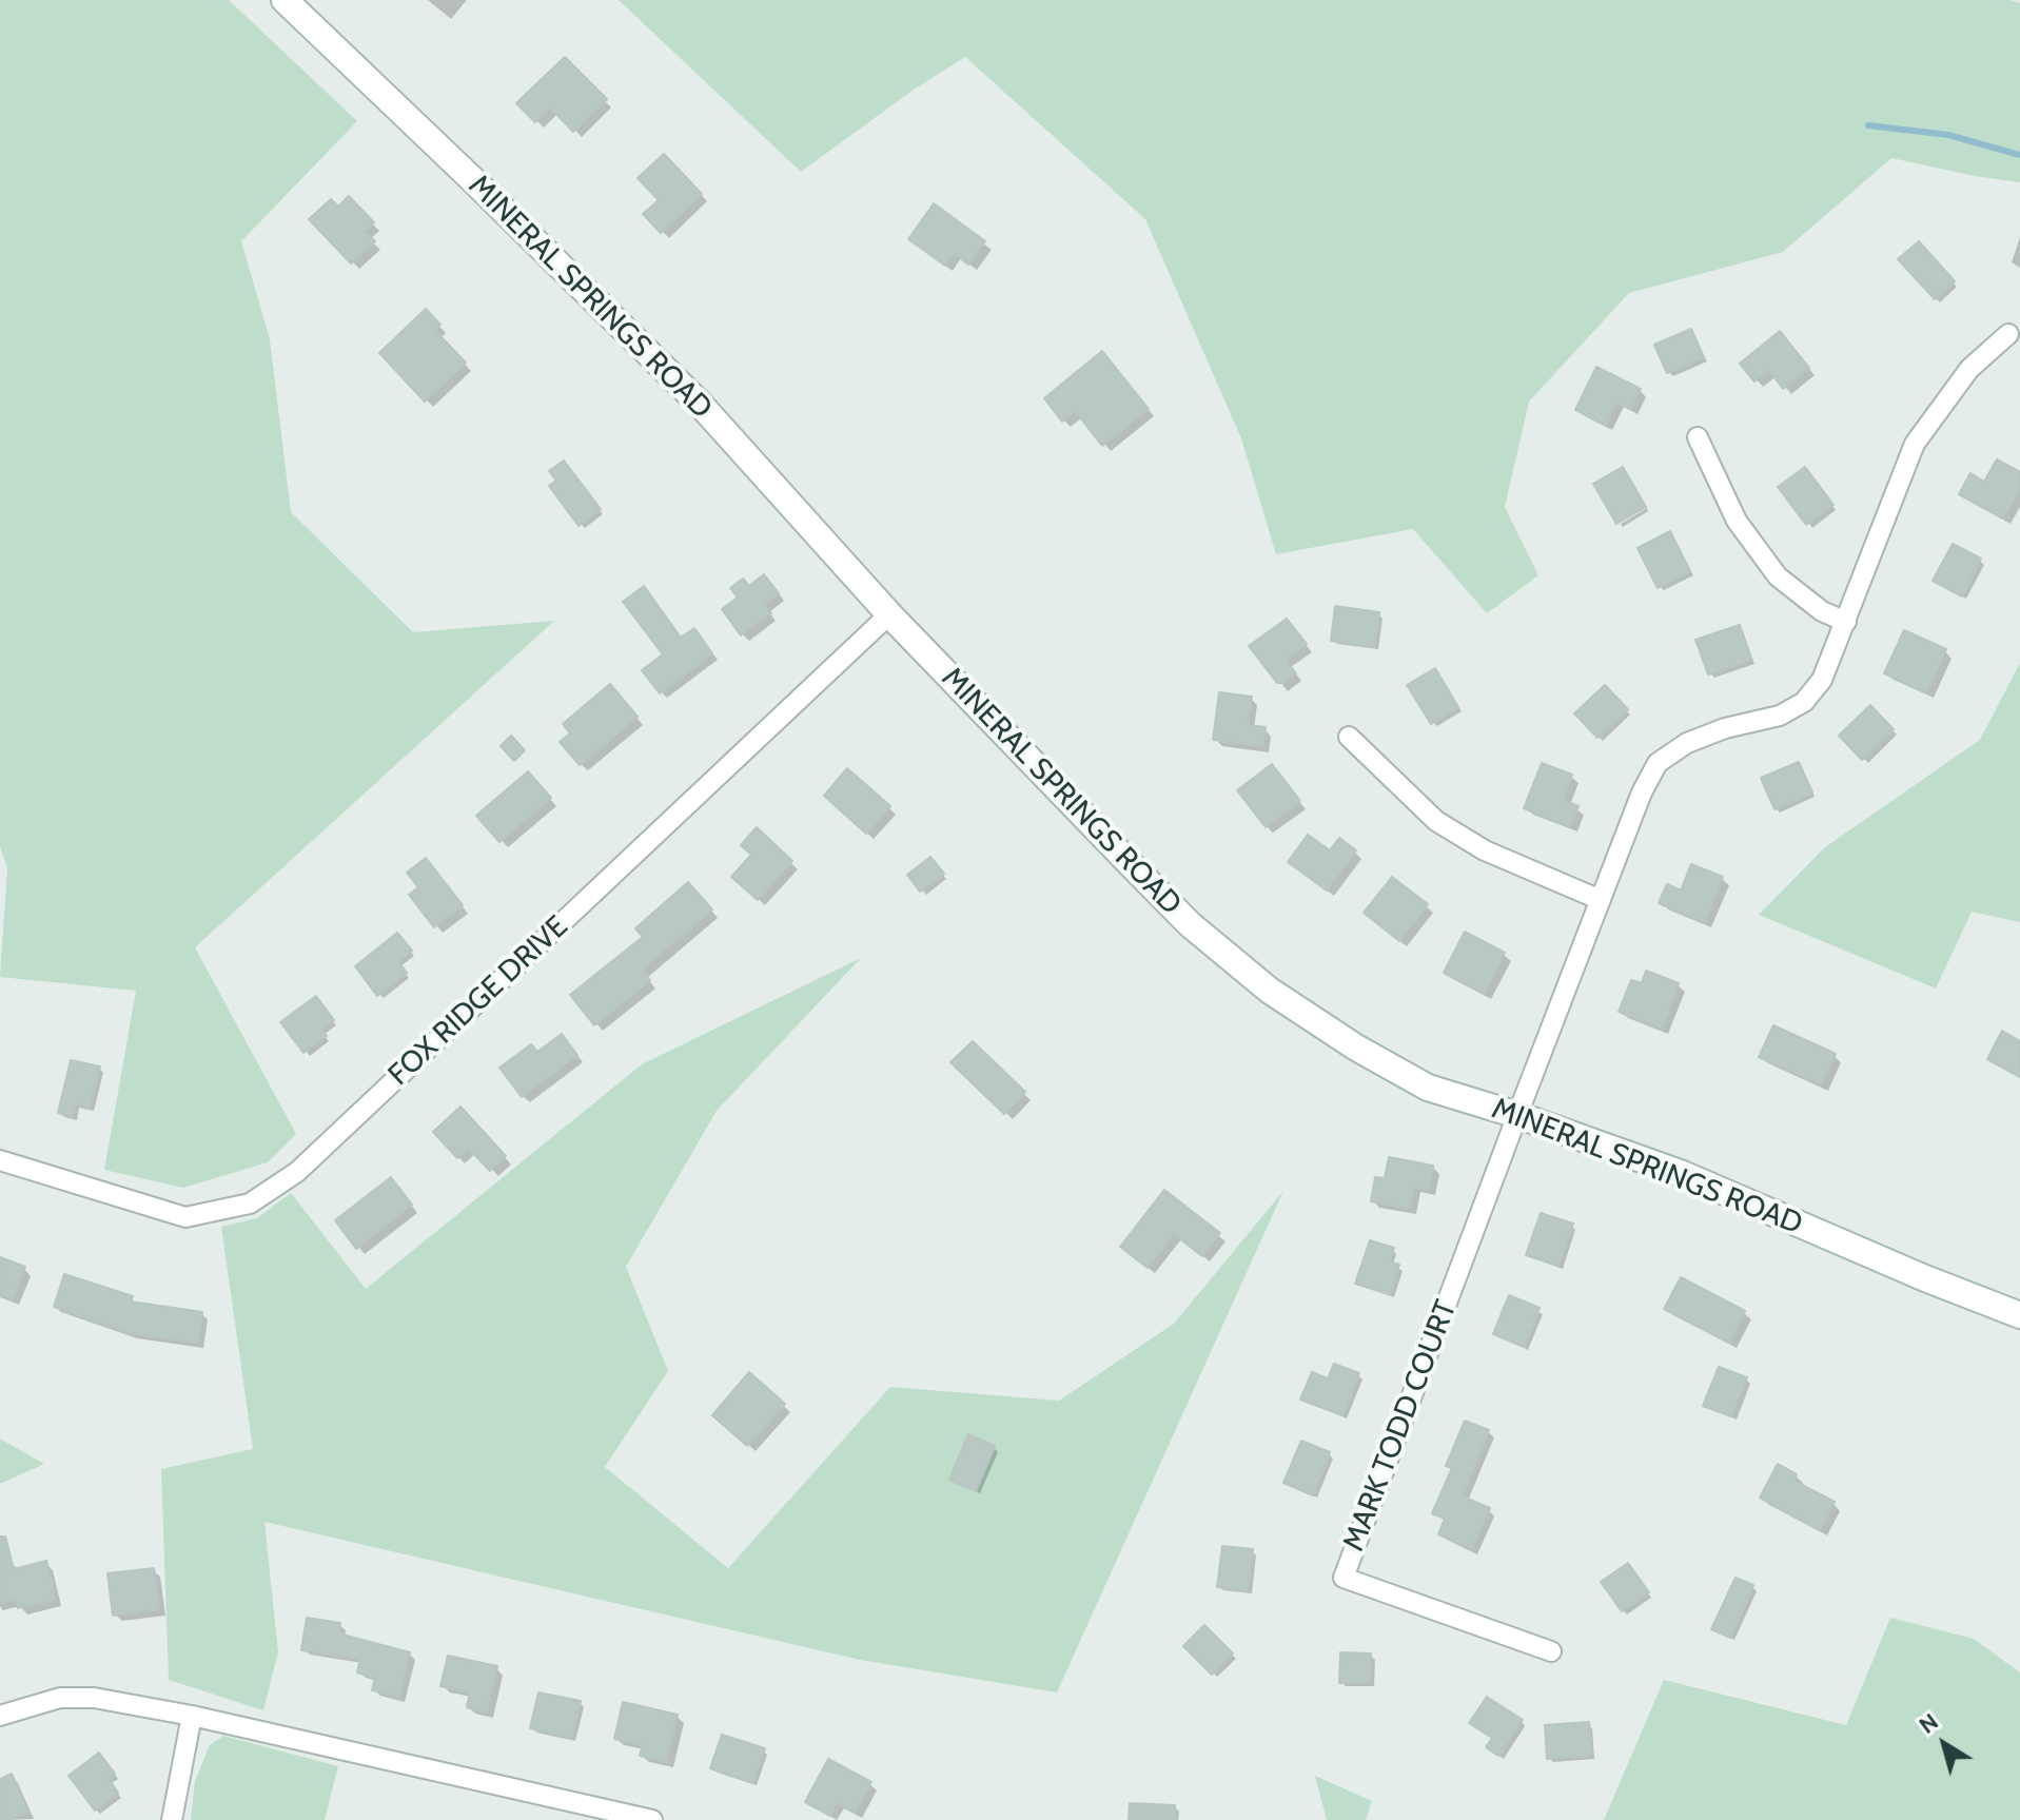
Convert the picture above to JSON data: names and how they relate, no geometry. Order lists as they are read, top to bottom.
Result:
{
  "streets": {
    "street": ["MINERAL SPRINGS ROAD", "FOX RIDGE DRIVE", "MARK TODD COURT"]
  },
  "crossings": [
    ["MINERAL SPRINGS ROAD", "FOX RIDGE DRIVE"],
    ["MINERAL SPRINGS ROAD", "MARK TODD COURT"]
  ],
  "north": "top left"
}
